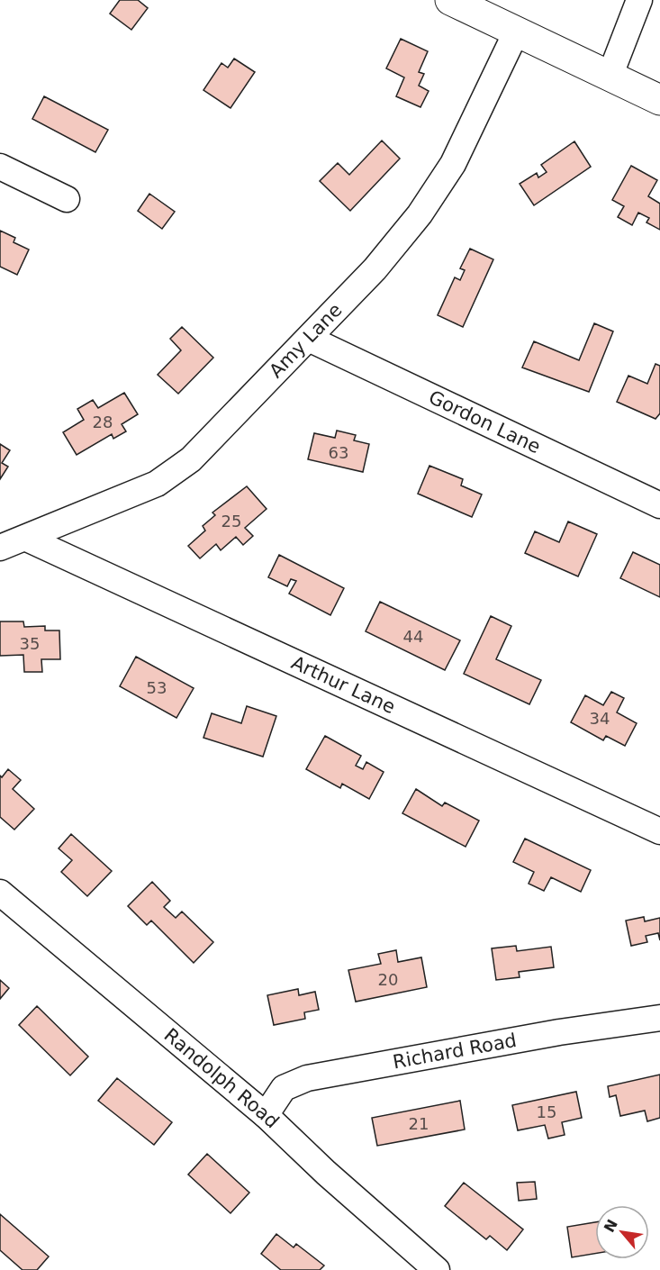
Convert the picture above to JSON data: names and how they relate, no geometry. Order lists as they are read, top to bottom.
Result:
{
  "streets": {
    "street": [
      "Amy Lane",
      "Gordon Lane",
      "Arthur Lane",
      "Richard Road",
      "Randolph Road"
    ]
  },
  "crossings": [
    ["Amy Lane", "Gordon Lane"],
    ["Amy Lane", "Arthur Lane"],
    ["Richard Road", "Randolph Road"]
  ],
  "house_numbers": [
    "28",
    "63",
    "25",
    "44",
    "35",
    "53",
    "34",
    "20",
    "15",
    "21"
  ],
  "north": "top left"
}
